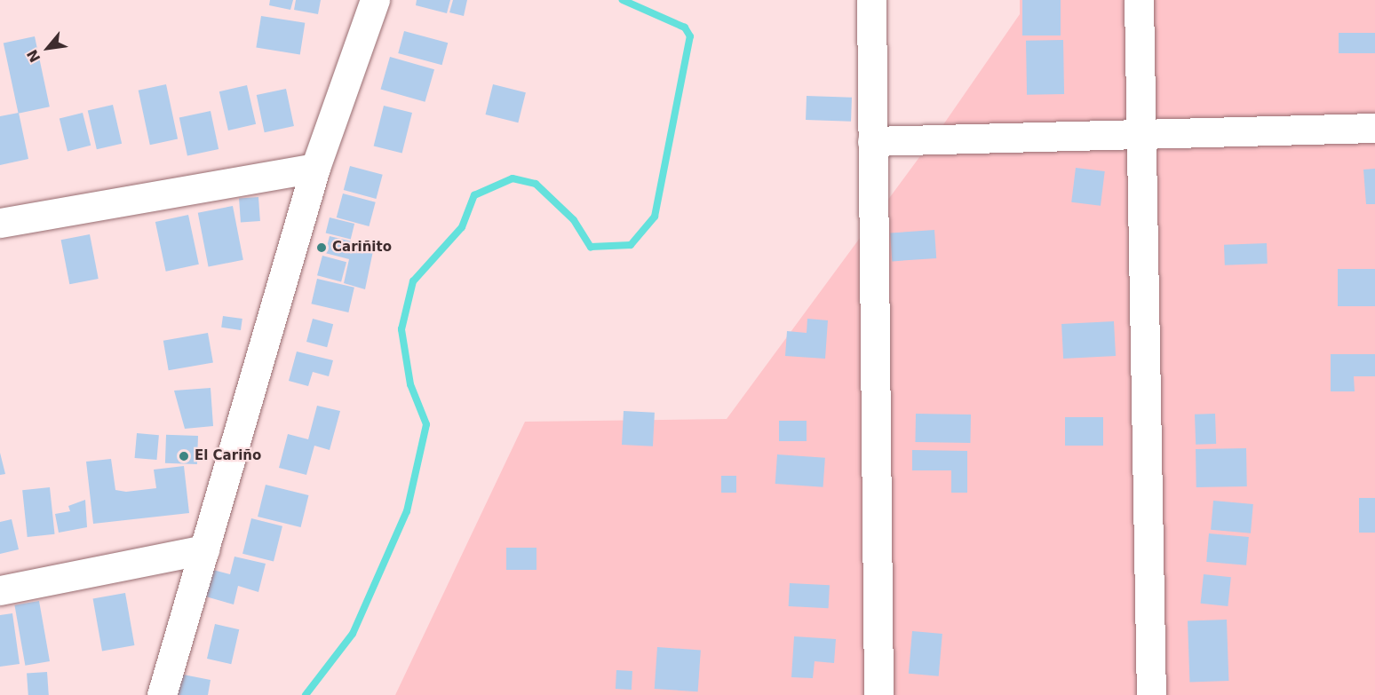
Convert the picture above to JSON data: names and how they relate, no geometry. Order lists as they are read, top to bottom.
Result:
{
  "places": ["Cariñito", "El Cariño"],
  "north": "bottom left"
}
